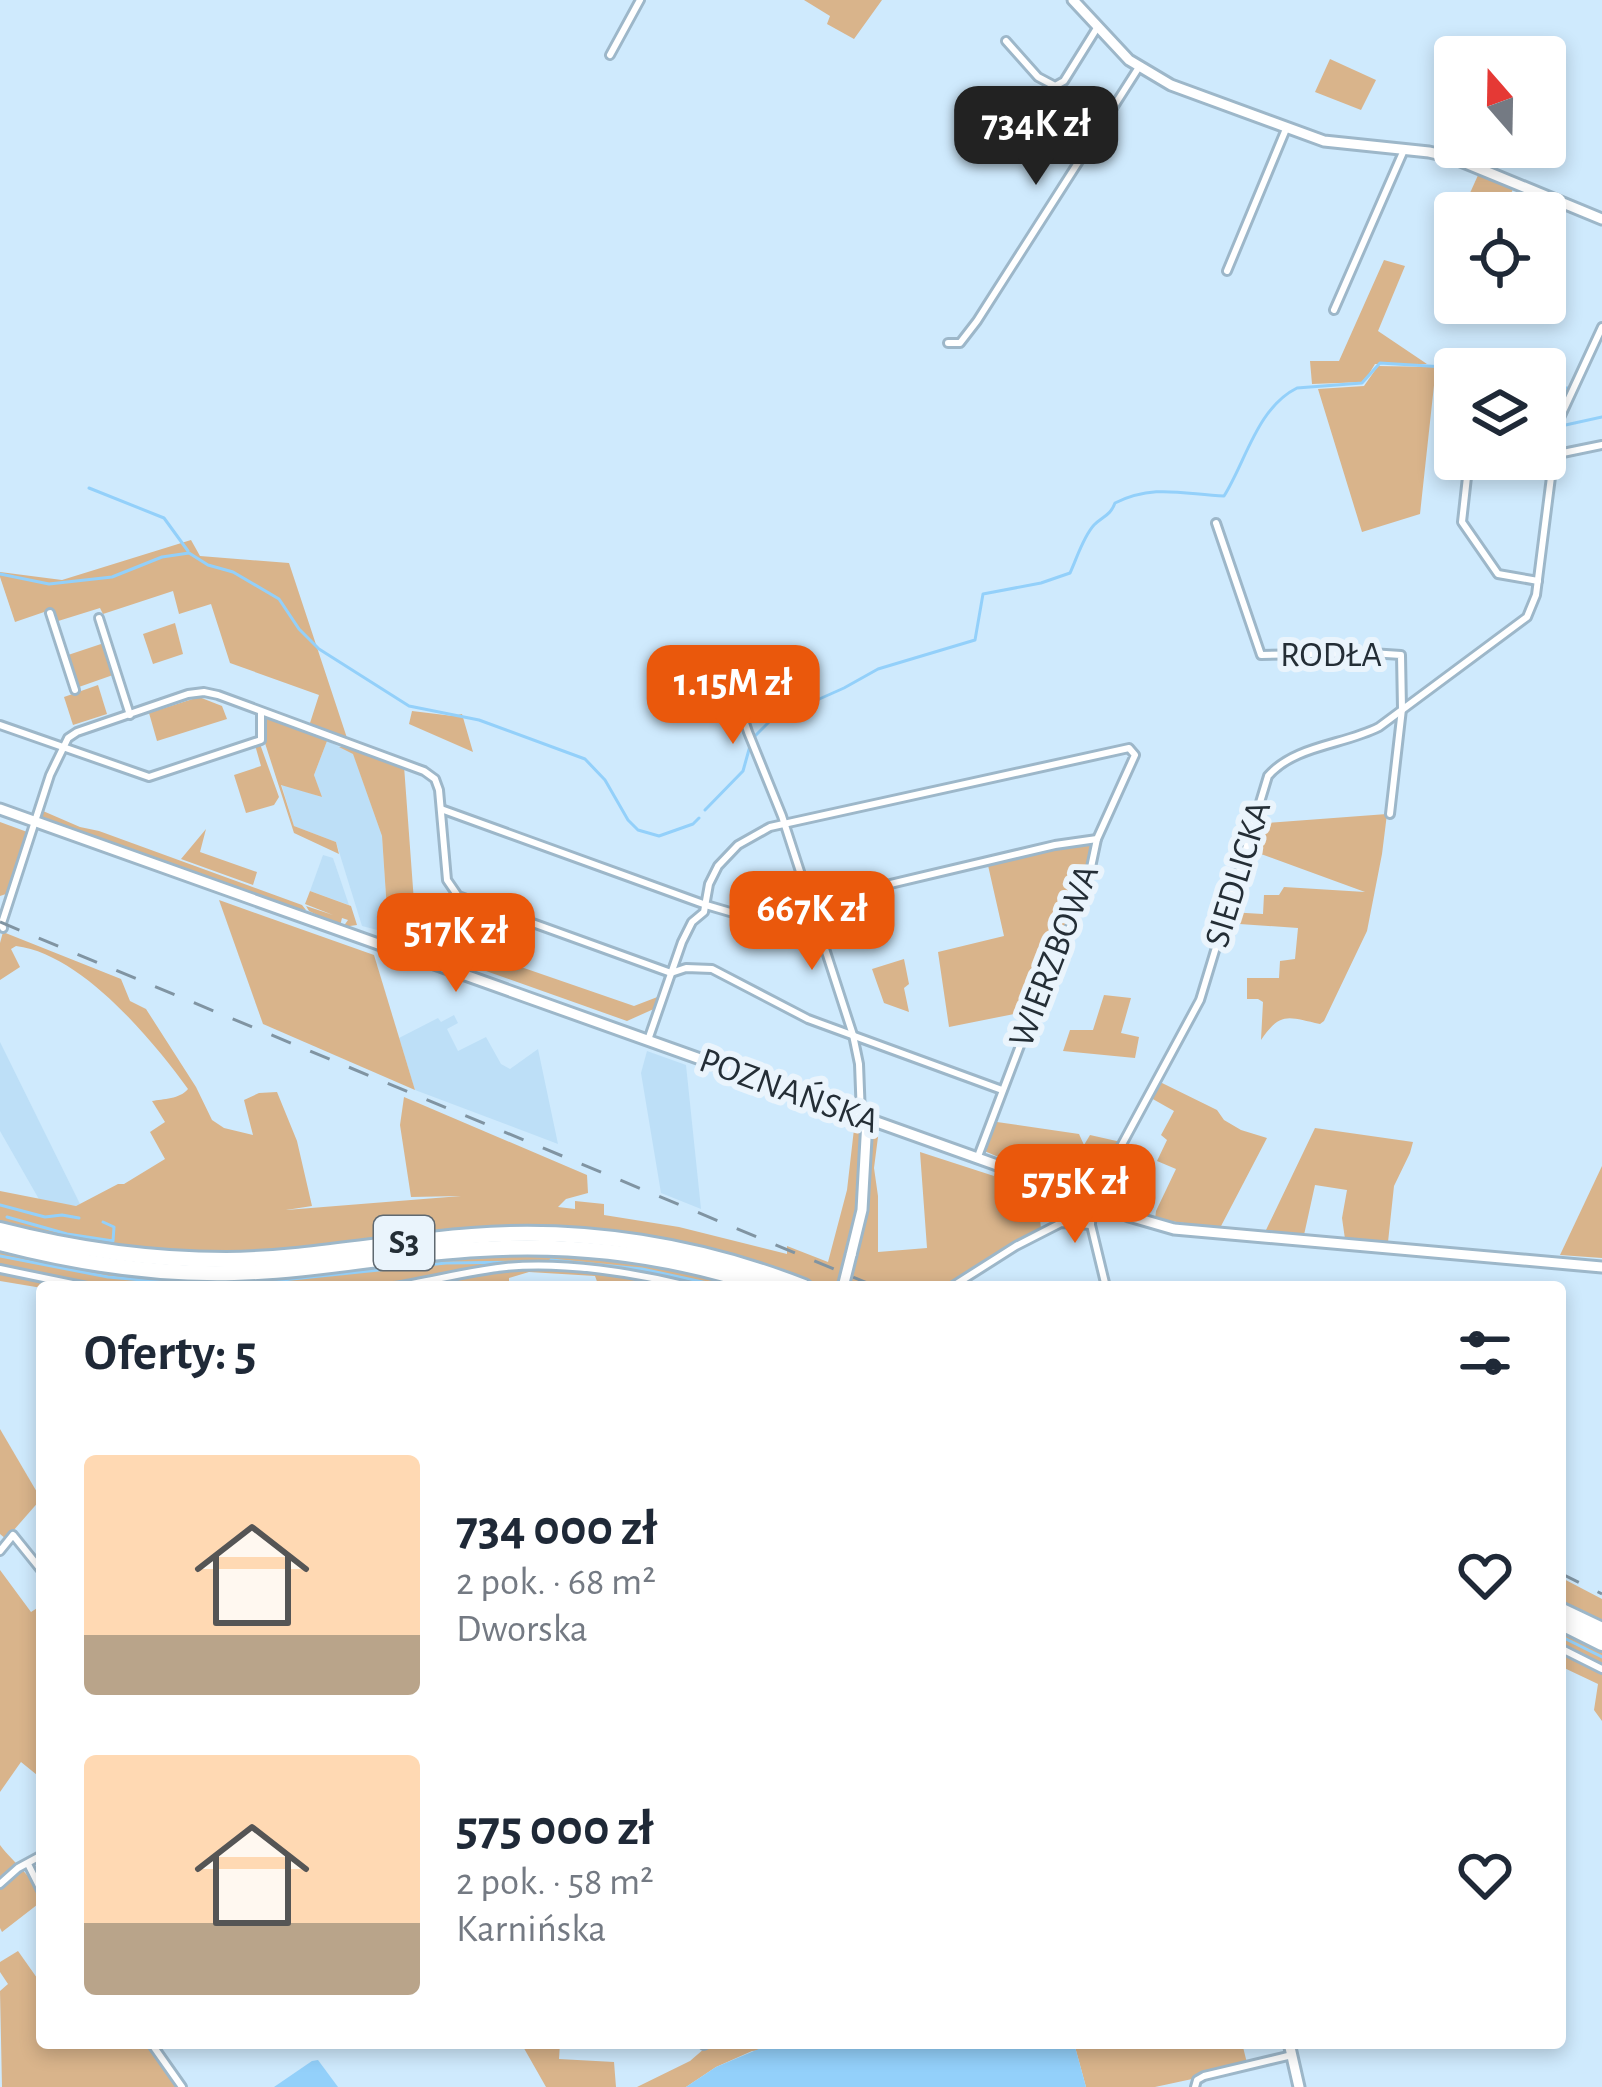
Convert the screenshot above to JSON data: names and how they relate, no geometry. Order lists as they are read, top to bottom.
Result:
{
  "streets": {
    "highway": ["S3"],
    "main road": ["POZNAŃSKA"],
    "street": ["RODŁA", "SIEDLICKA", "WIERZBOWA"]
  },
  "crossings": [
    ["RODŁA", "SIEDLICKA"],
    ["SIEDLICKA", "POZNAŃSKA"],
    ["WIERZBOWA", "POZNAŃSKA"]
  ],
  "north": "top",
  "page": {
    "price": [
      "734K zł",
      "1.15M zł",
      "667K zł",
      "517K zł",
      "575K zł"
    ],
    "heading": "Oferty: 5",
    "list": [
      {
        "name": "734 000 zł",
        "note": "2 pok. · 68 m² · Dworska"
      },
      {
        "name": "575 000 zł",
        "note": "2 pok. · 58 m² · Karnińska"
      }
    ]
  }
}
